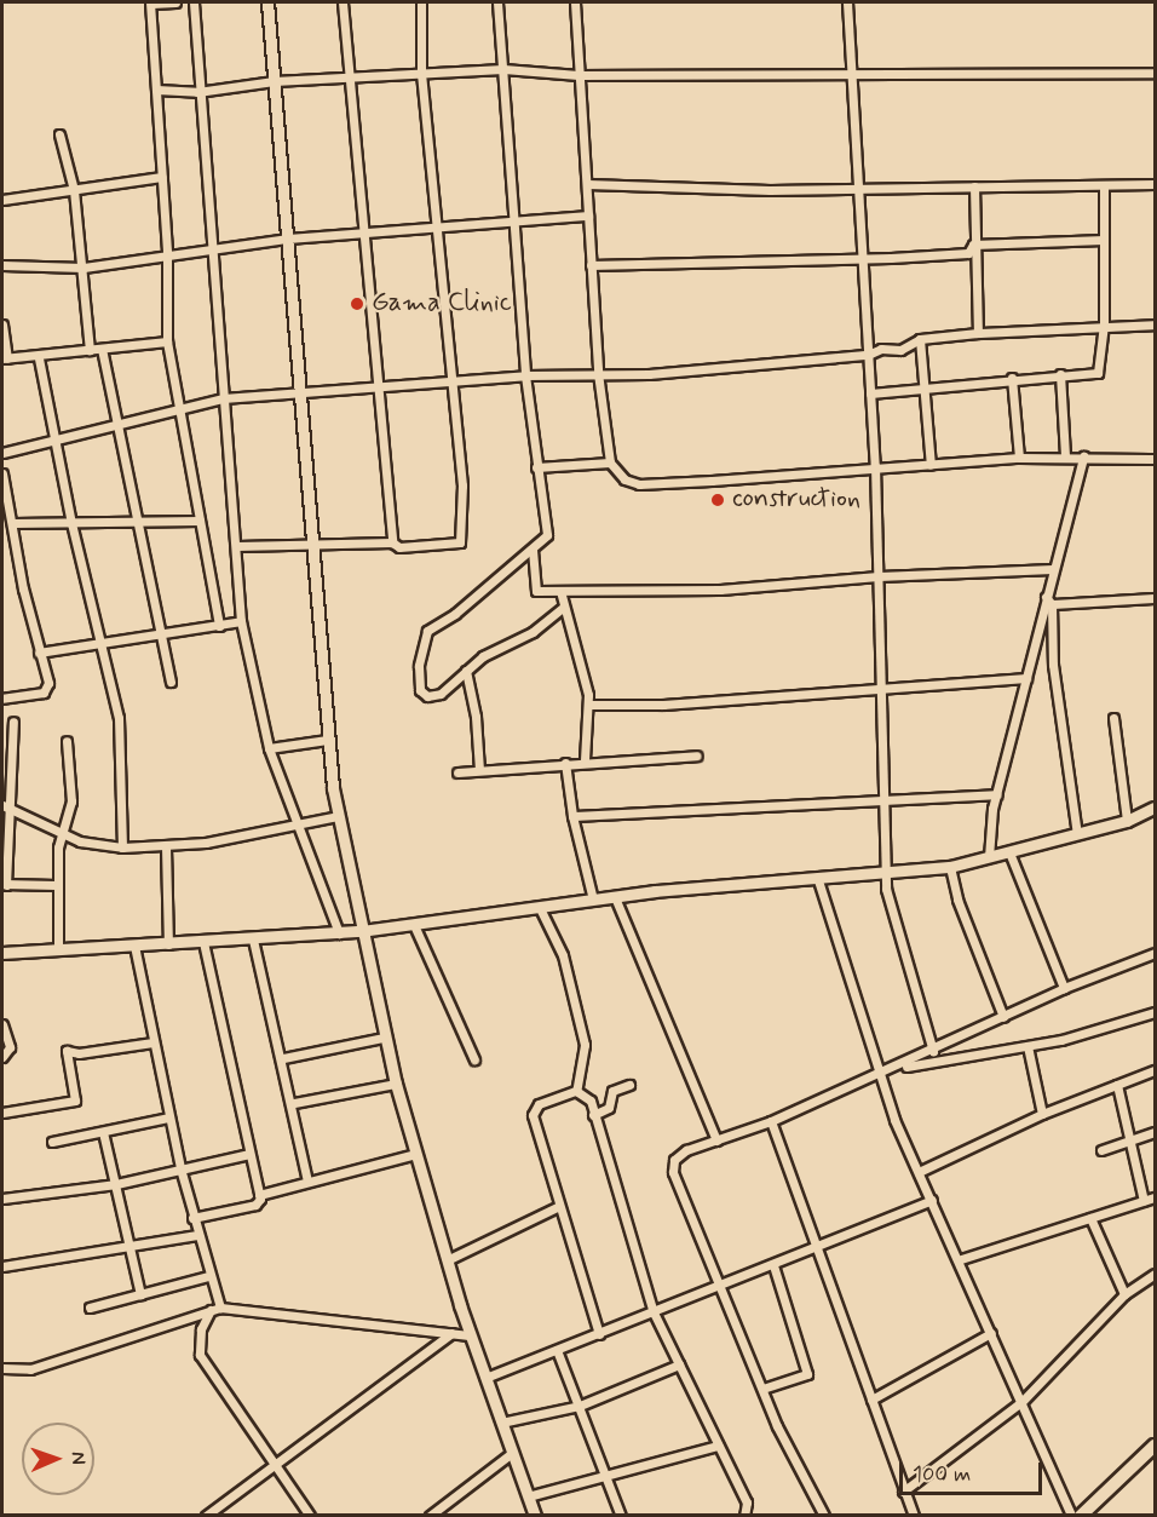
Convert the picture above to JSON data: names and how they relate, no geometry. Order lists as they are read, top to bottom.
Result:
{
  "places": ["Gama Clinic", "construction"],
  "scale_bar": "100 m",
  "north": "right"
}
